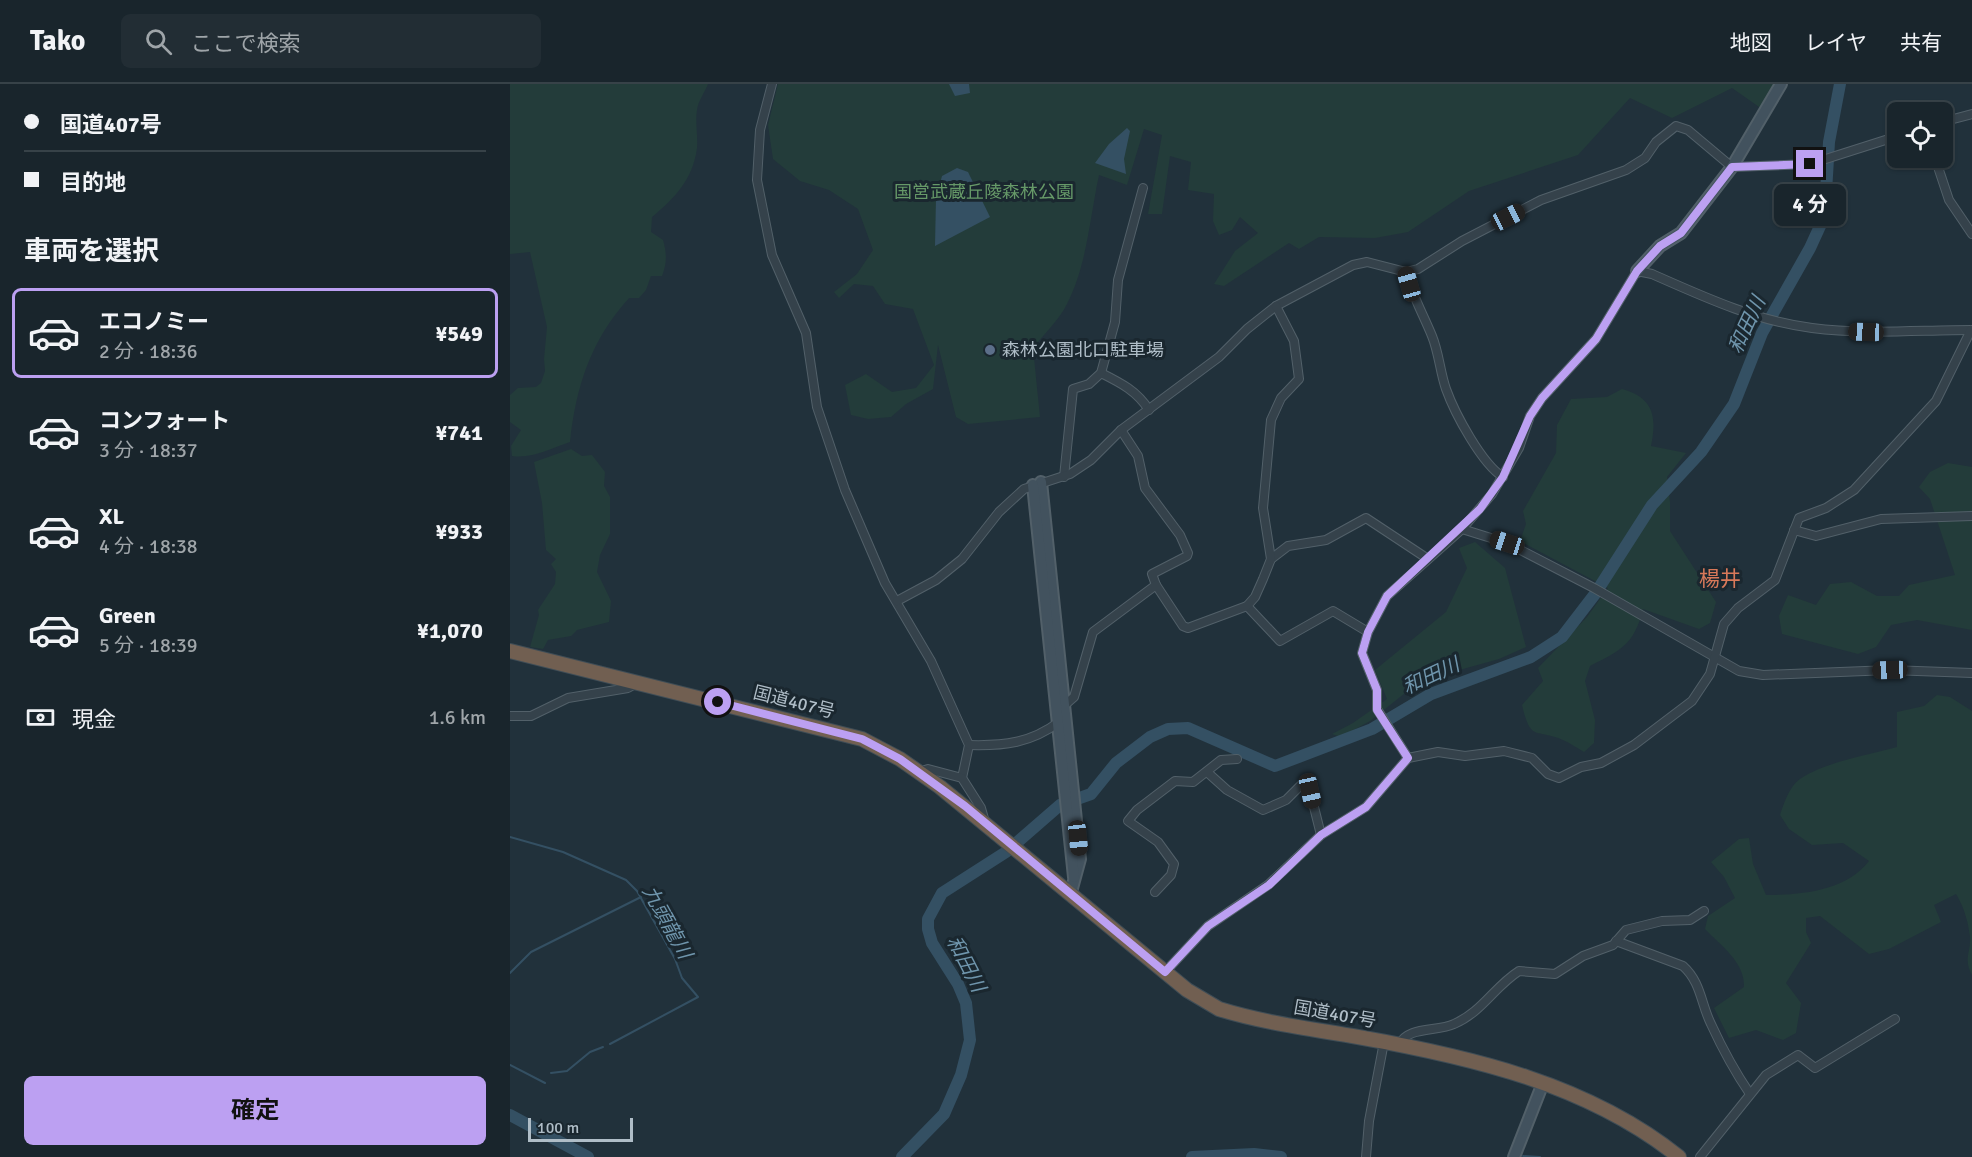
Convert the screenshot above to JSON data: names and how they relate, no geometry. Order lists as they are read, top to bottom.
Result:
{
  "streets": {
    "highway": ["国道407号"]
  },
  "districts": ["楊井"],
  "water": ["和田川", "九頭龍川"],
  "parks": ["国営武蔵丘陵森林公園"],
  "places": ["森林公園北口駐車場"],
  "scale_bar": "100 m",
  "page": {
    "header": "Tako",
    "search": "ここで検索",
    "nav": ["地図", "レイヤ", "共有"],
    "banner": ["国道407号", "目的地"],
    "bubble": "4 分",
    "heading": "車両を選択",
    "list": [
      {
        "name": "エコノミー",
        "note": "2 分 · 18:36",
        "value": "¥549"
      },
      {
        "name": "コンフォート",
        "note": "3 分 · 18:37",
        "value": "¥741"
      },
      {
        "name": "XL",
        "note": "4 分 · 18:38",
        "value": "¥933"
      },
      {
        "name": "Green",
        "note": "5 分 · 18:39",
        "value": "¥1,070"
      }
    ],
    "pay": ["現金", "1.6 km"],
    "buttons": "確定",
    "scale": "100 m"
  }
}
